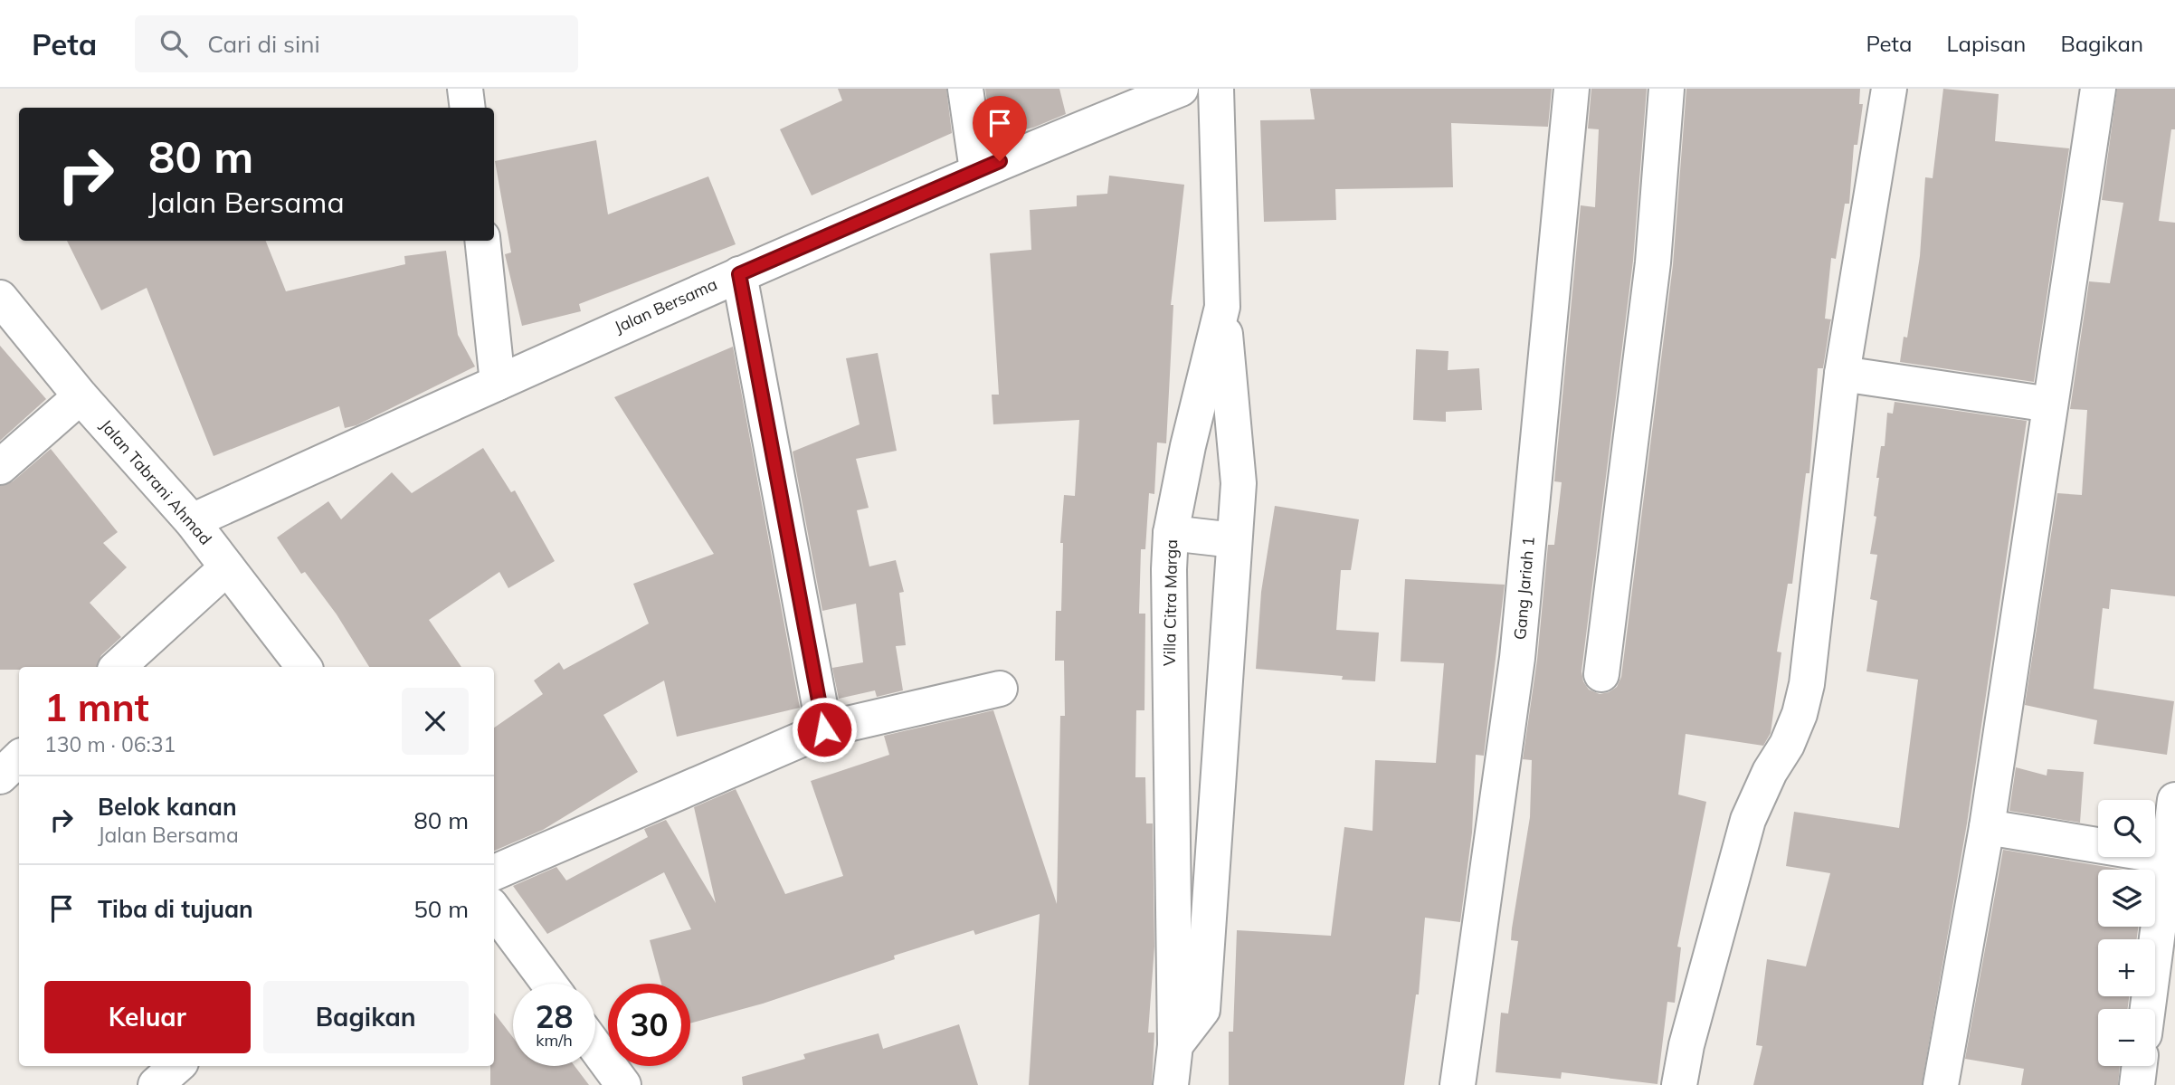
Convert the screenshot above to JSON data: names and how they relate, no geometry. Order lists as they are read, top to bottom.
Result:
{
  "streets": {
    "street": [
      "Jalan Bersama",
      "Jalan Tabrani Ahmad",
      "Gang Jariah 1",
      "Villa Citra Marga"
    ]
  },
  "crossings": [
    ["Jalan Bersama", "Jalan Tabrani Ahmad"]
  ],
  "page": {
    "header": "Peta",
    "search": "Cari di sini",
    "nav": ["Peta", "Lapisan", "Bagikan"],
    "turn": ["80 m", "Jalan Bersama"],
    "heading": ["1 mnt", "130 m · 06:31"],
    "list": [
      {
        "name": "Belok kanan",
        "note": "Jalan Bersama",
        "value": "80 m"
      },
      {
        "name": "Tiba di tujuan",
        "value": "50 m"
      }
    ],
    "map_buttons": ["+", "−"],
    "buttons": ["Keluar", "Bagikan"],
    "speed": "28 km/h",
    "limit": "30"
  }
}
